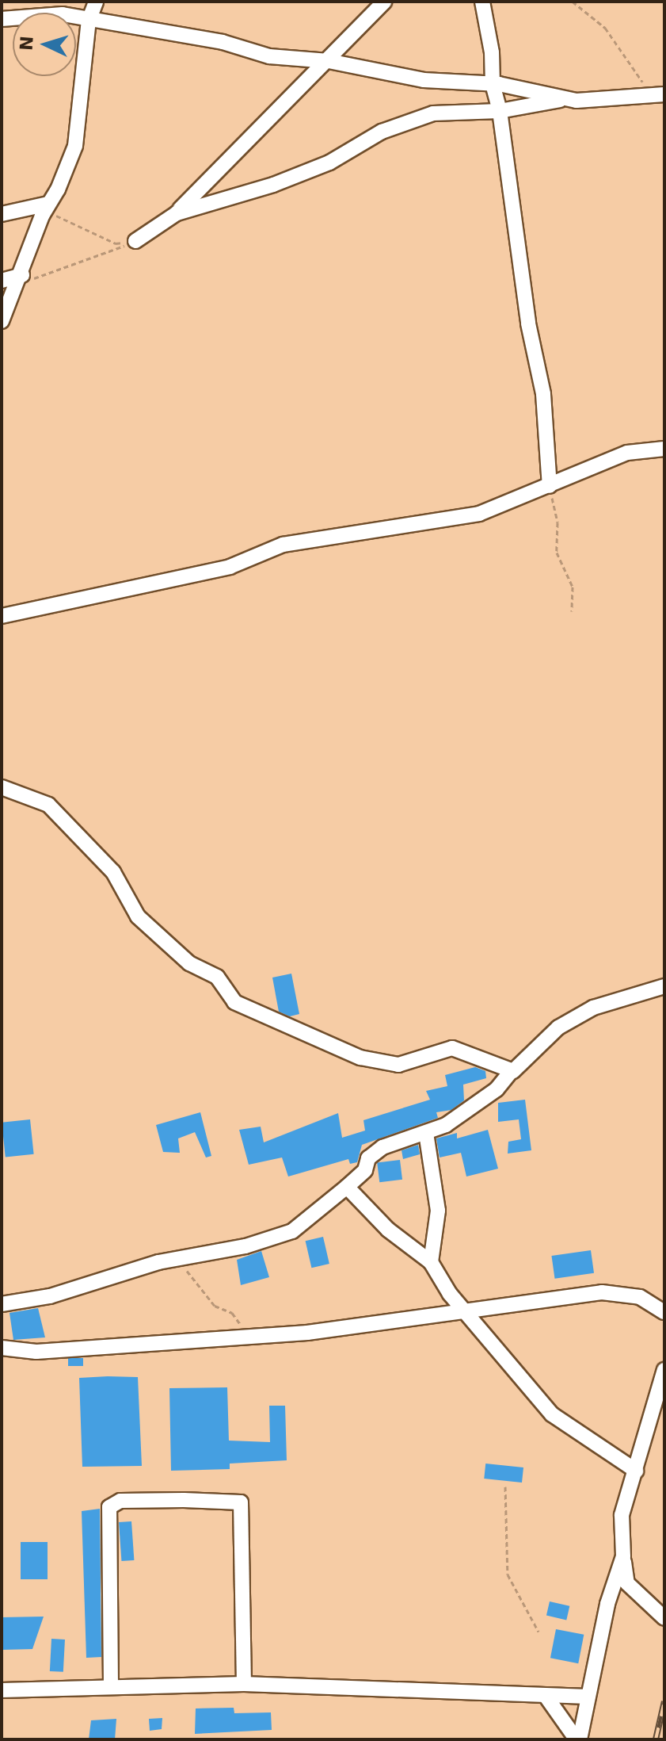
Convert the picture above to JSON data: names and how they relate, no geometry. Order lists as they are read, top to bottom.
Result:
{
  "north": "left"
}
